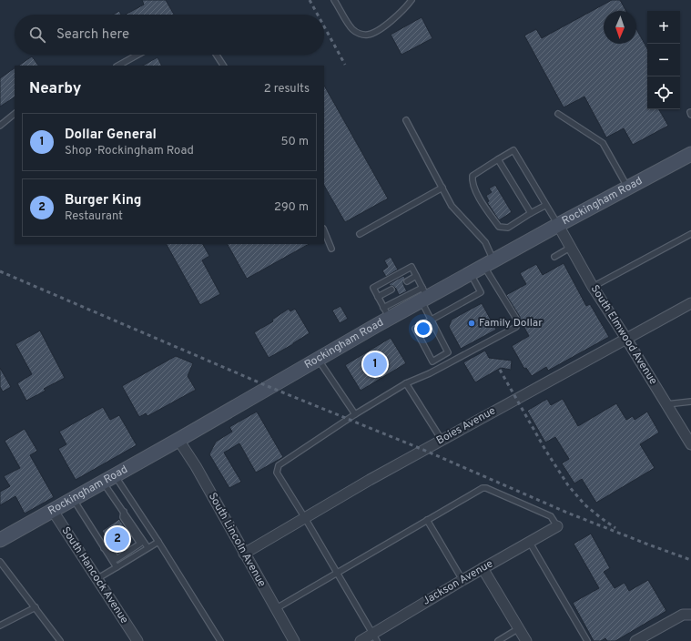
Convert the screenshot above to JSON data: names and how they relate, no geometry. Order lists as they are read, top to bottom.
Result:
{
  "streets": {
    "street": [
      "Rockingham Road",
      "South Elmwood Avenue",
      "Boies Avenue",
      "South Lincoln Avenue",
      "South Hancock Avenue",
      "Jackson Avenue"
    ]
  },
  "crossings": [
    ["Rockingham Road", "South Elmwood Avenue"],
    ["Rockingham Road", "South Lincoln Avenue"],
    ["Rockingham Road", "South Hancock Avenue"],
    ["South Elmwood Avenue", "Boies Avenue"],
    ["Boies Avenue", "South Lincoln Avenue"]
  ],
  "places": ["Family Dollar"],
  "north": "bottom",
  "page": {
    "map_buttons": ["+", "−"],
    "search": "Search here",
    "heading": ["Nearby", "2 results"],
    "list": [
      {
        "mark": "1",
        "name": "Dollar General",
        "note": "Shop · Rockingham Road",
        "value": "50 m"
      },
      {
        "mark": "2",
        "name": "Burger King",
        "note": "Restaurant",
        "value": "290 m"
      }
    ],
    "pins": ["1", "2"]
  }
}
